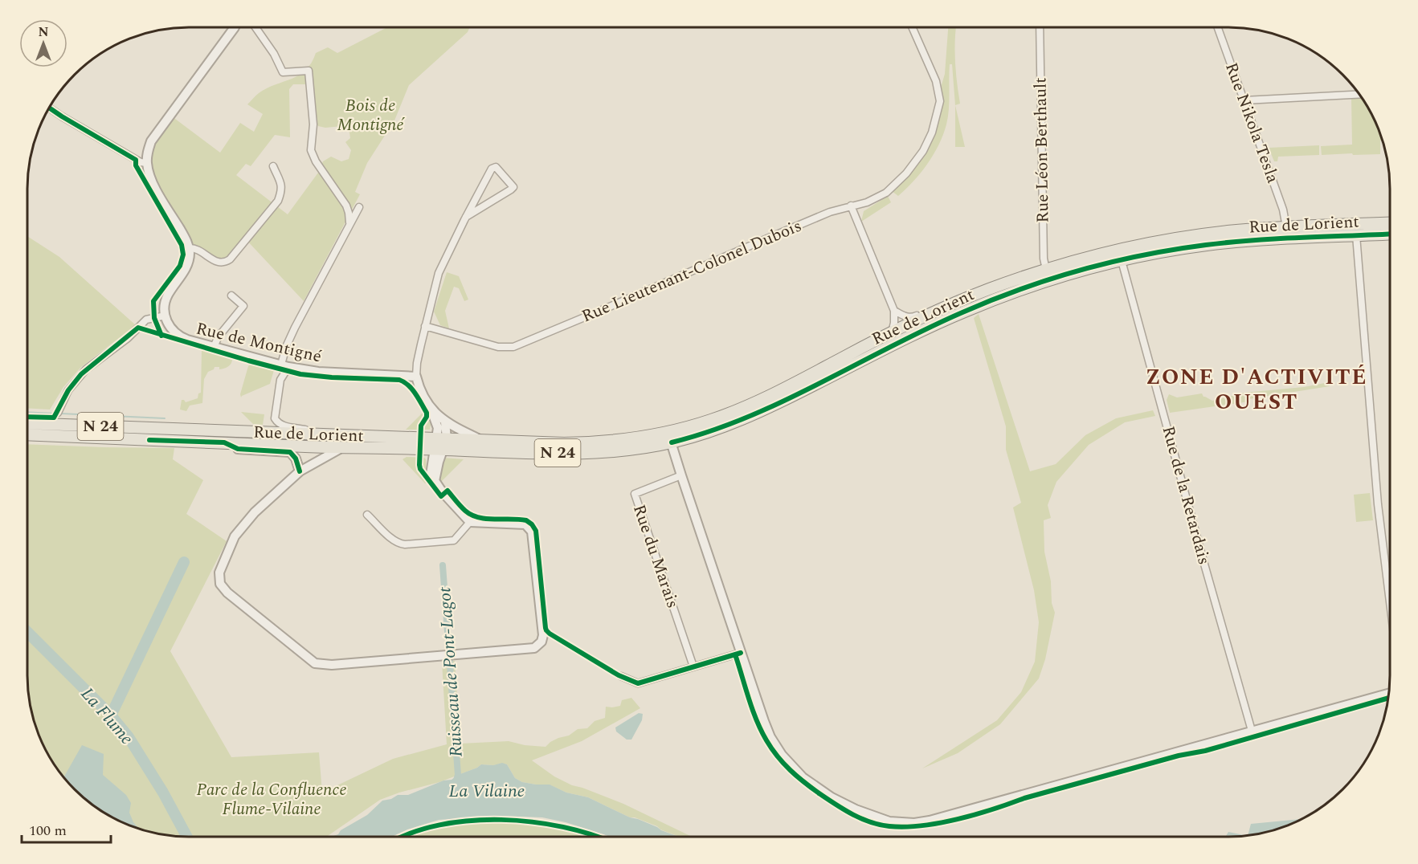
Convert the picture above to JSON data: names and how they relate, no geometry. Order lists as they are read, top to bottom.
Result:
{
  "streets": {
    "main road": ["Rue de Lorient", "N 24"],
    "street": [
      "Rue Nikola Tesla",
      "Rue Léon Berthault",
      "Rue Lieutenant-Colonel Dubois",
      "Rue de Montigné",
      "Rue de la Retardais",
      "Rue du Marais"
    ]
  },
  "crossings": [
    ["Rue Nikola Tesla", "Rue de Lorient"],
    ["Rue Léon Berthault", "Rue de Lorient"],
    ["Rue de Lorient", "Rue de la Retardais"]
  ],
  "districts": ["ZONE D'ACTIVITÉ OUEST"],
  "water": ["Ruisseau de Pont-Lagot", "La Flume", "La Vilaine"],
  "parks": ["Bois de Montigné", "Parc de la Confluence Flume-Vilaine"],
  "scale_bar": "100 m",
  "north": "top"
}
